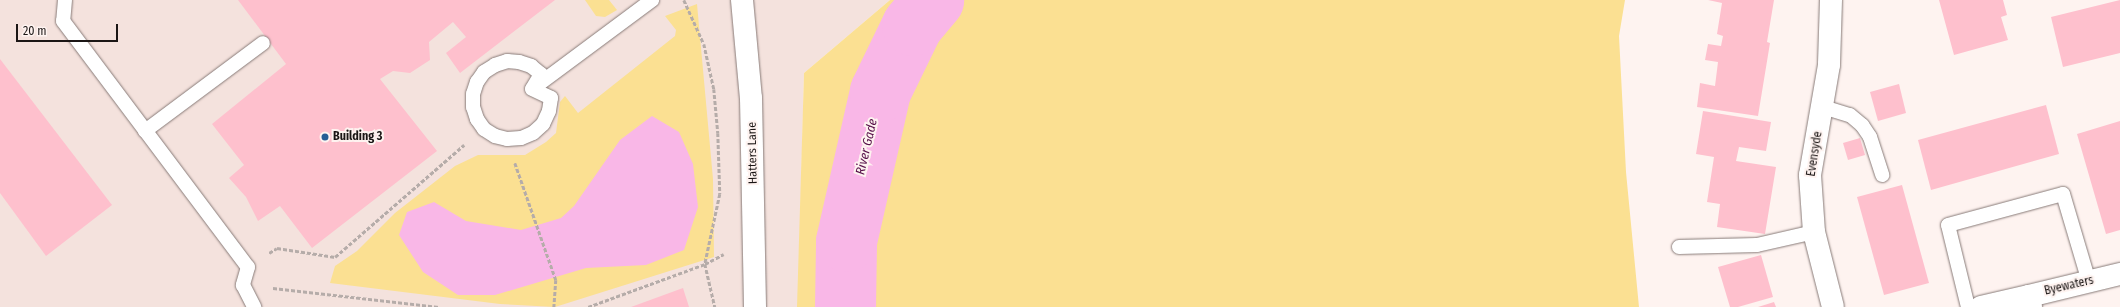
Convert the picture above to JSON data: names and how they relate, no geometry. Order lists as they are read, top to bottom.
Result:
{
  "streets": {
    "street": ["Hatters Lane", "Evensyde", "Byewaters"]
  },
  "water": ["River Gade"],
  "places": ["Building 3"],
  "scale_bar": "20 m"
}
